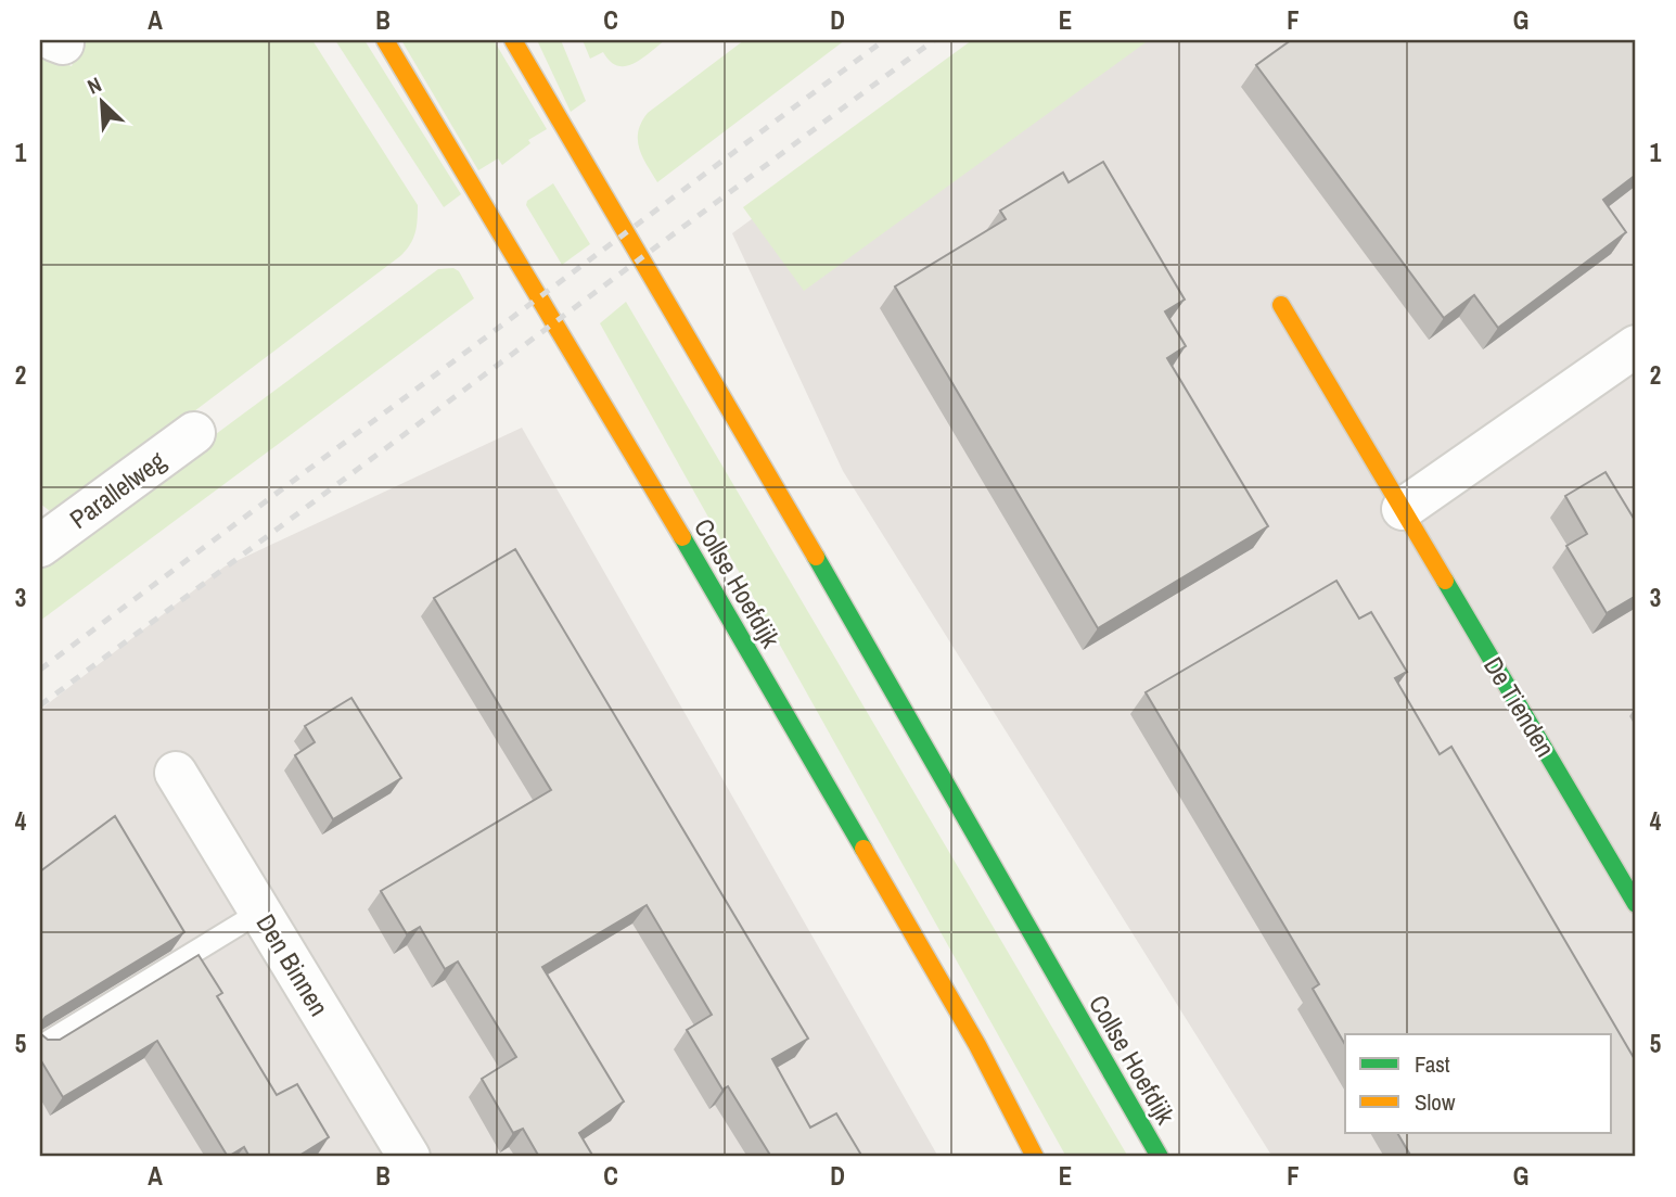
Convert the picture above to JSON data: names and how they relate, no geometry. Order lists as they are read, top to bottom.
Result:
{
  "streets": {
    "main road": ["Collse Hoefdijk", "De Tienden"],
    "street": ["Parallelweg", "Den Binnen"]
  },
  "legend": ["Fast", "Slow"],
  "north": "top left",
  "grid": {
    "columns": [
      "A",
      "B",
      "C",
      "D",
      "E",
      "F",
      "G"
    ],
    "rows": [
      "1",
      "2",
      "3",
      "4",
      "5"
    ]
  }
}
